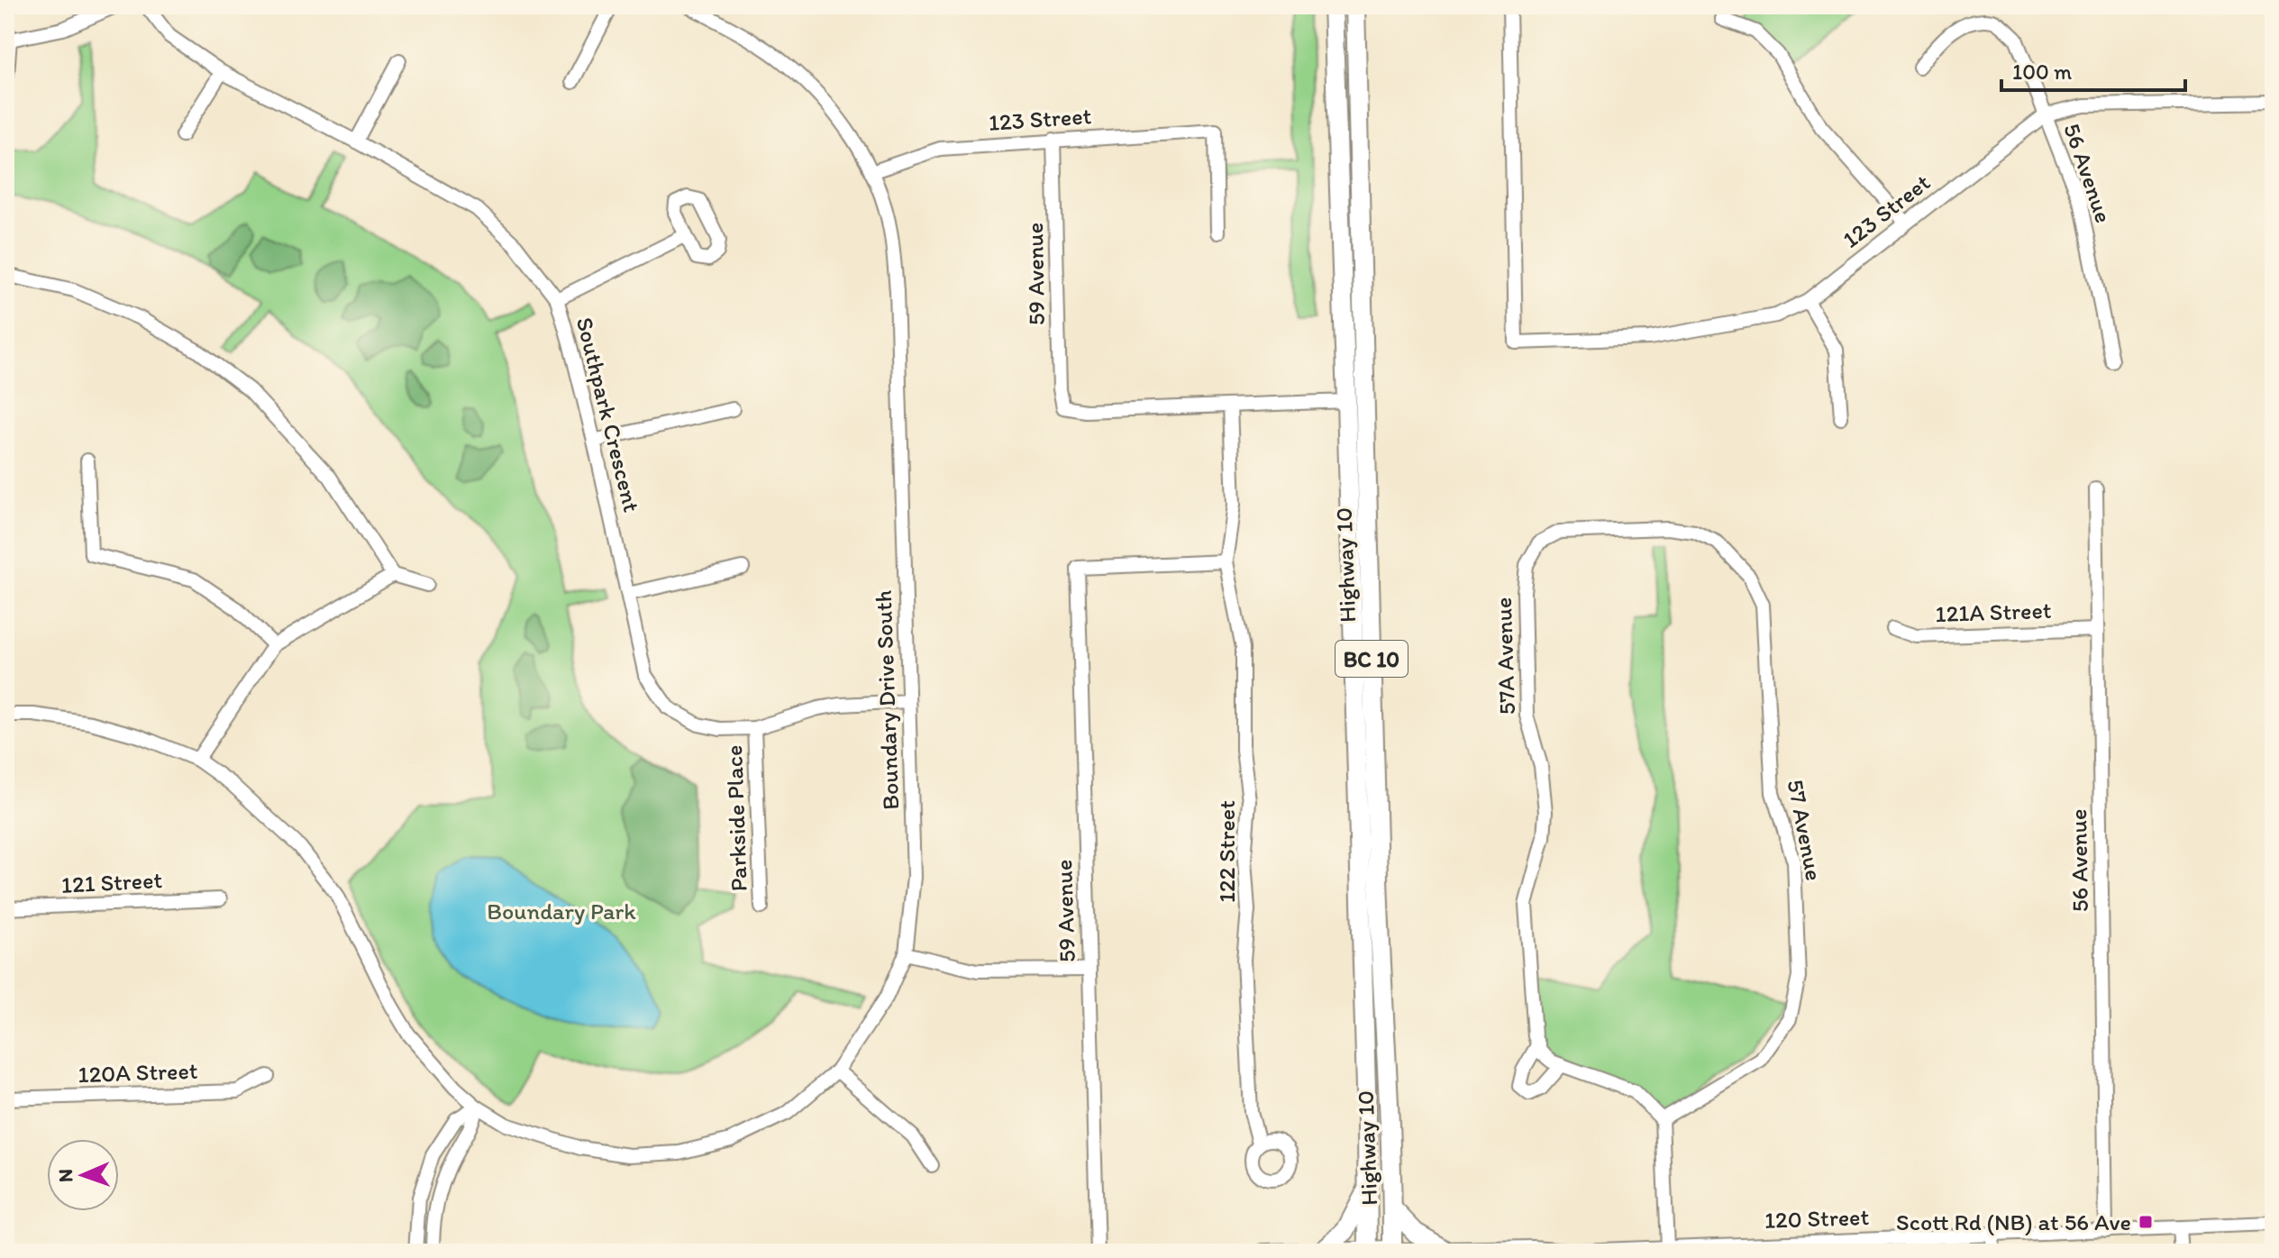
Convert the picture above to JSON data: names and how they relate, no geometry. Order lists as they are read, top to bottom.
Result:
{
  "streets": {
    "highway": ["Highway 10", "BC 10"],
    "main road": ["120 Street"],
    "street": [
      "123 Street",
      "56 Avenue",
      "59 Avenue",
      "Southpark Crescent",
      "121A Street",
      "57A Avenue",
      "Boundary Drive South",
      "Parkside Place",
      "57 Avenue",
      "122 Street",
      "121 Street",
      "120A Street"
    ]
  },
  "crossings": [
    ["123 Street", "56 Avenue"],
    ["123 Street", "59 Avenue"],
    ["123 Street", "Boundary Drive South"],
    ["56 Avenue", "121A Street"],
    ["56 Avenue", "120 Street"],
    ["59 Avenue", "122 Street"],
    ["Southpark Crescent", "Boundary Drive South"],
    ["Southpark Crescent", "Parkside Place"],
    ["Highway 10", "120 Street"],
    ["57A Avenue", "57 Avenue"]
  ],
  "parks": ["Boundary Park"],
  "places": {
    "transit": ["Scott Rd (NB) at 56 Ave"]
  },
  "scale_bar": "100 m",
  "north": "left"
}
